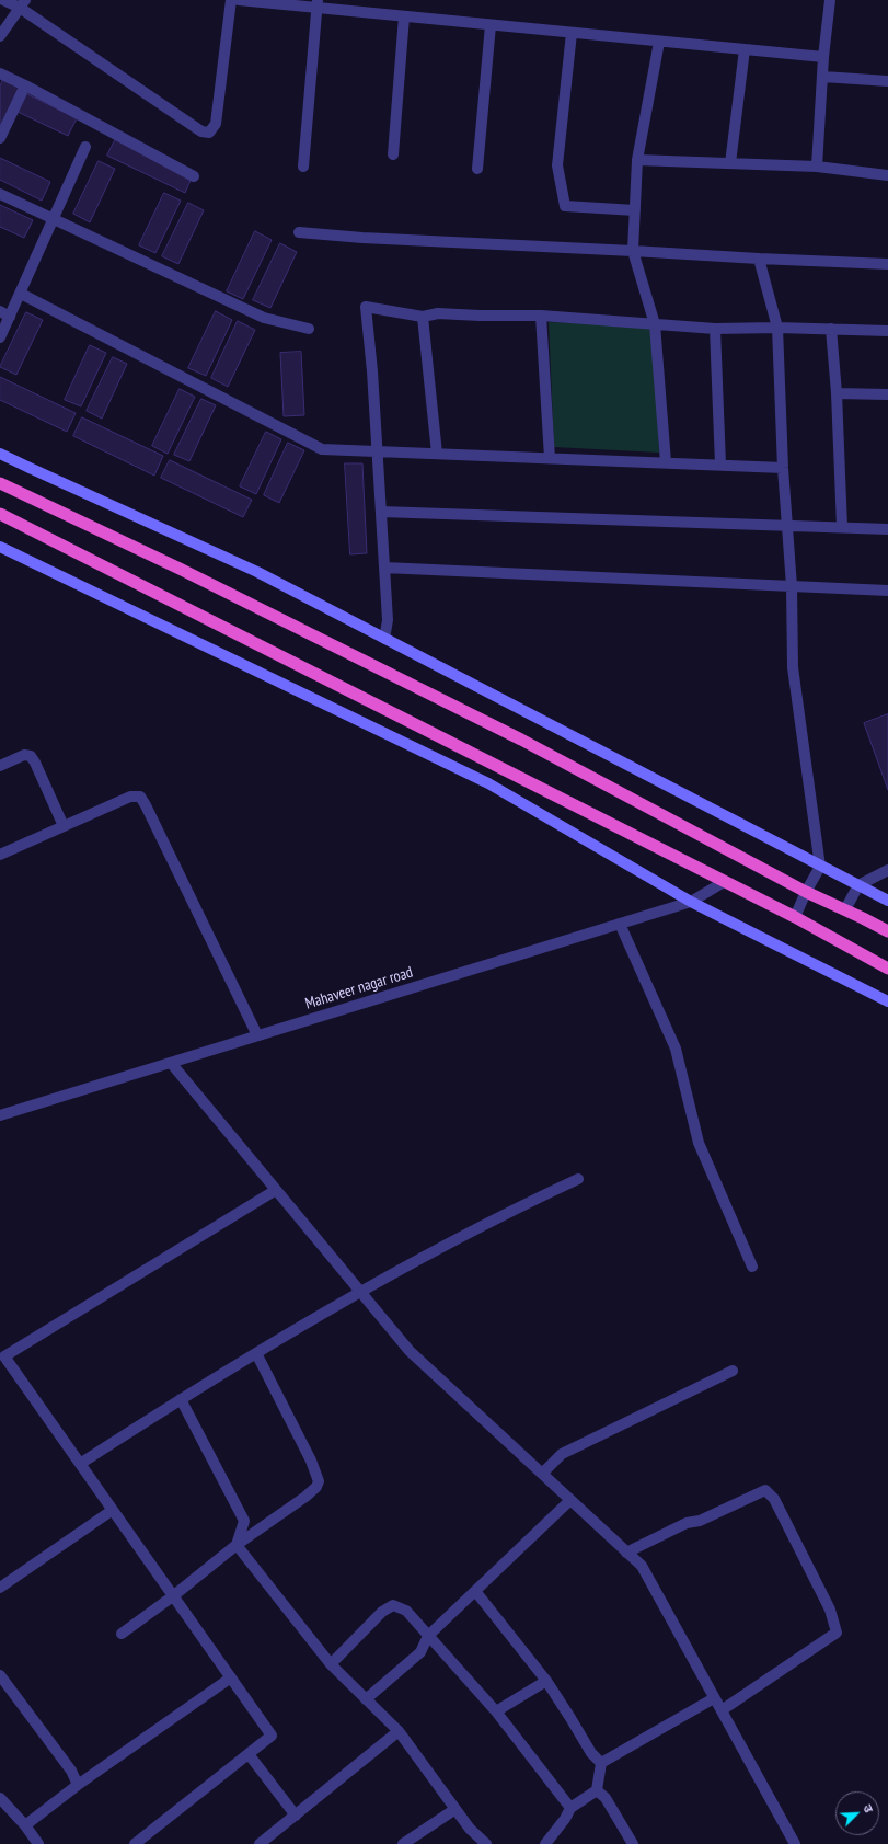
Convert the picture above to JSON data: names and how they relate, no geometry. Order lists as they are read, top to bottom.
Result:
{
  "streets": {
    "street": ["Mahaveer nagar road"]
  },
  "north": "top right"
}
